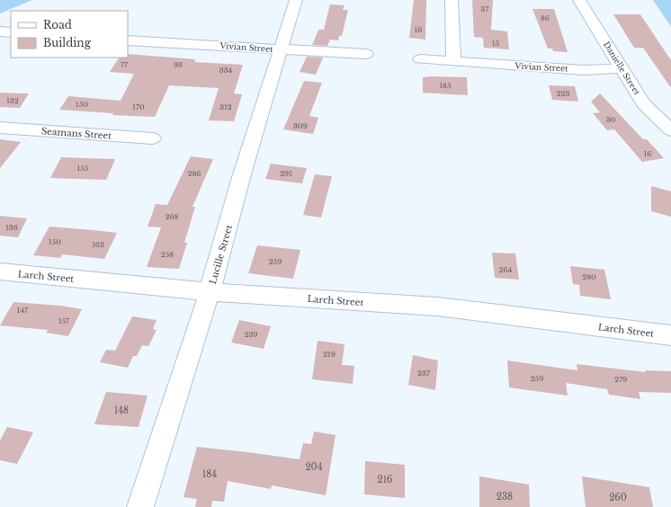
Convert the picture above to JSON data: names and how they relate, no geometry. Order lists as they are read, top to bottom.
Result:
{
  "streets": {
    "street": [
      "Vivian Street",
      "Danielle Street",
      "Seamans Street",
      "Lucille Street",
      "Larch Street"
    ]
  },
  "crossings": [
    ["Vivian Street", "Danielle Street"],
    ["Vivian Street", "Lucille Street"],
    ["Lucille Street", "Larch Street"]
  ],
  "house_numbers": [
    "37",
    "86",
    "16",
    "15",
    "77",
    "93",
    "334",
    "185",
    "223",
    "132",
    "150",
    "170",
    "312",
    "30",
    "309",
    "16",
    "155",
    "286",
    "291",
    "268",
    "136",
    "150",
    "162",
    "258",
    "259",
    "264",
    "280",
    "147",
    "157",
    "239",
    "219",
    "237",
    "259",
    "279",
    "148",
    "204",
    "184",
    "216",
    "238",
    "260"
  ],
  "legend": ["Road", "Building"]
}
